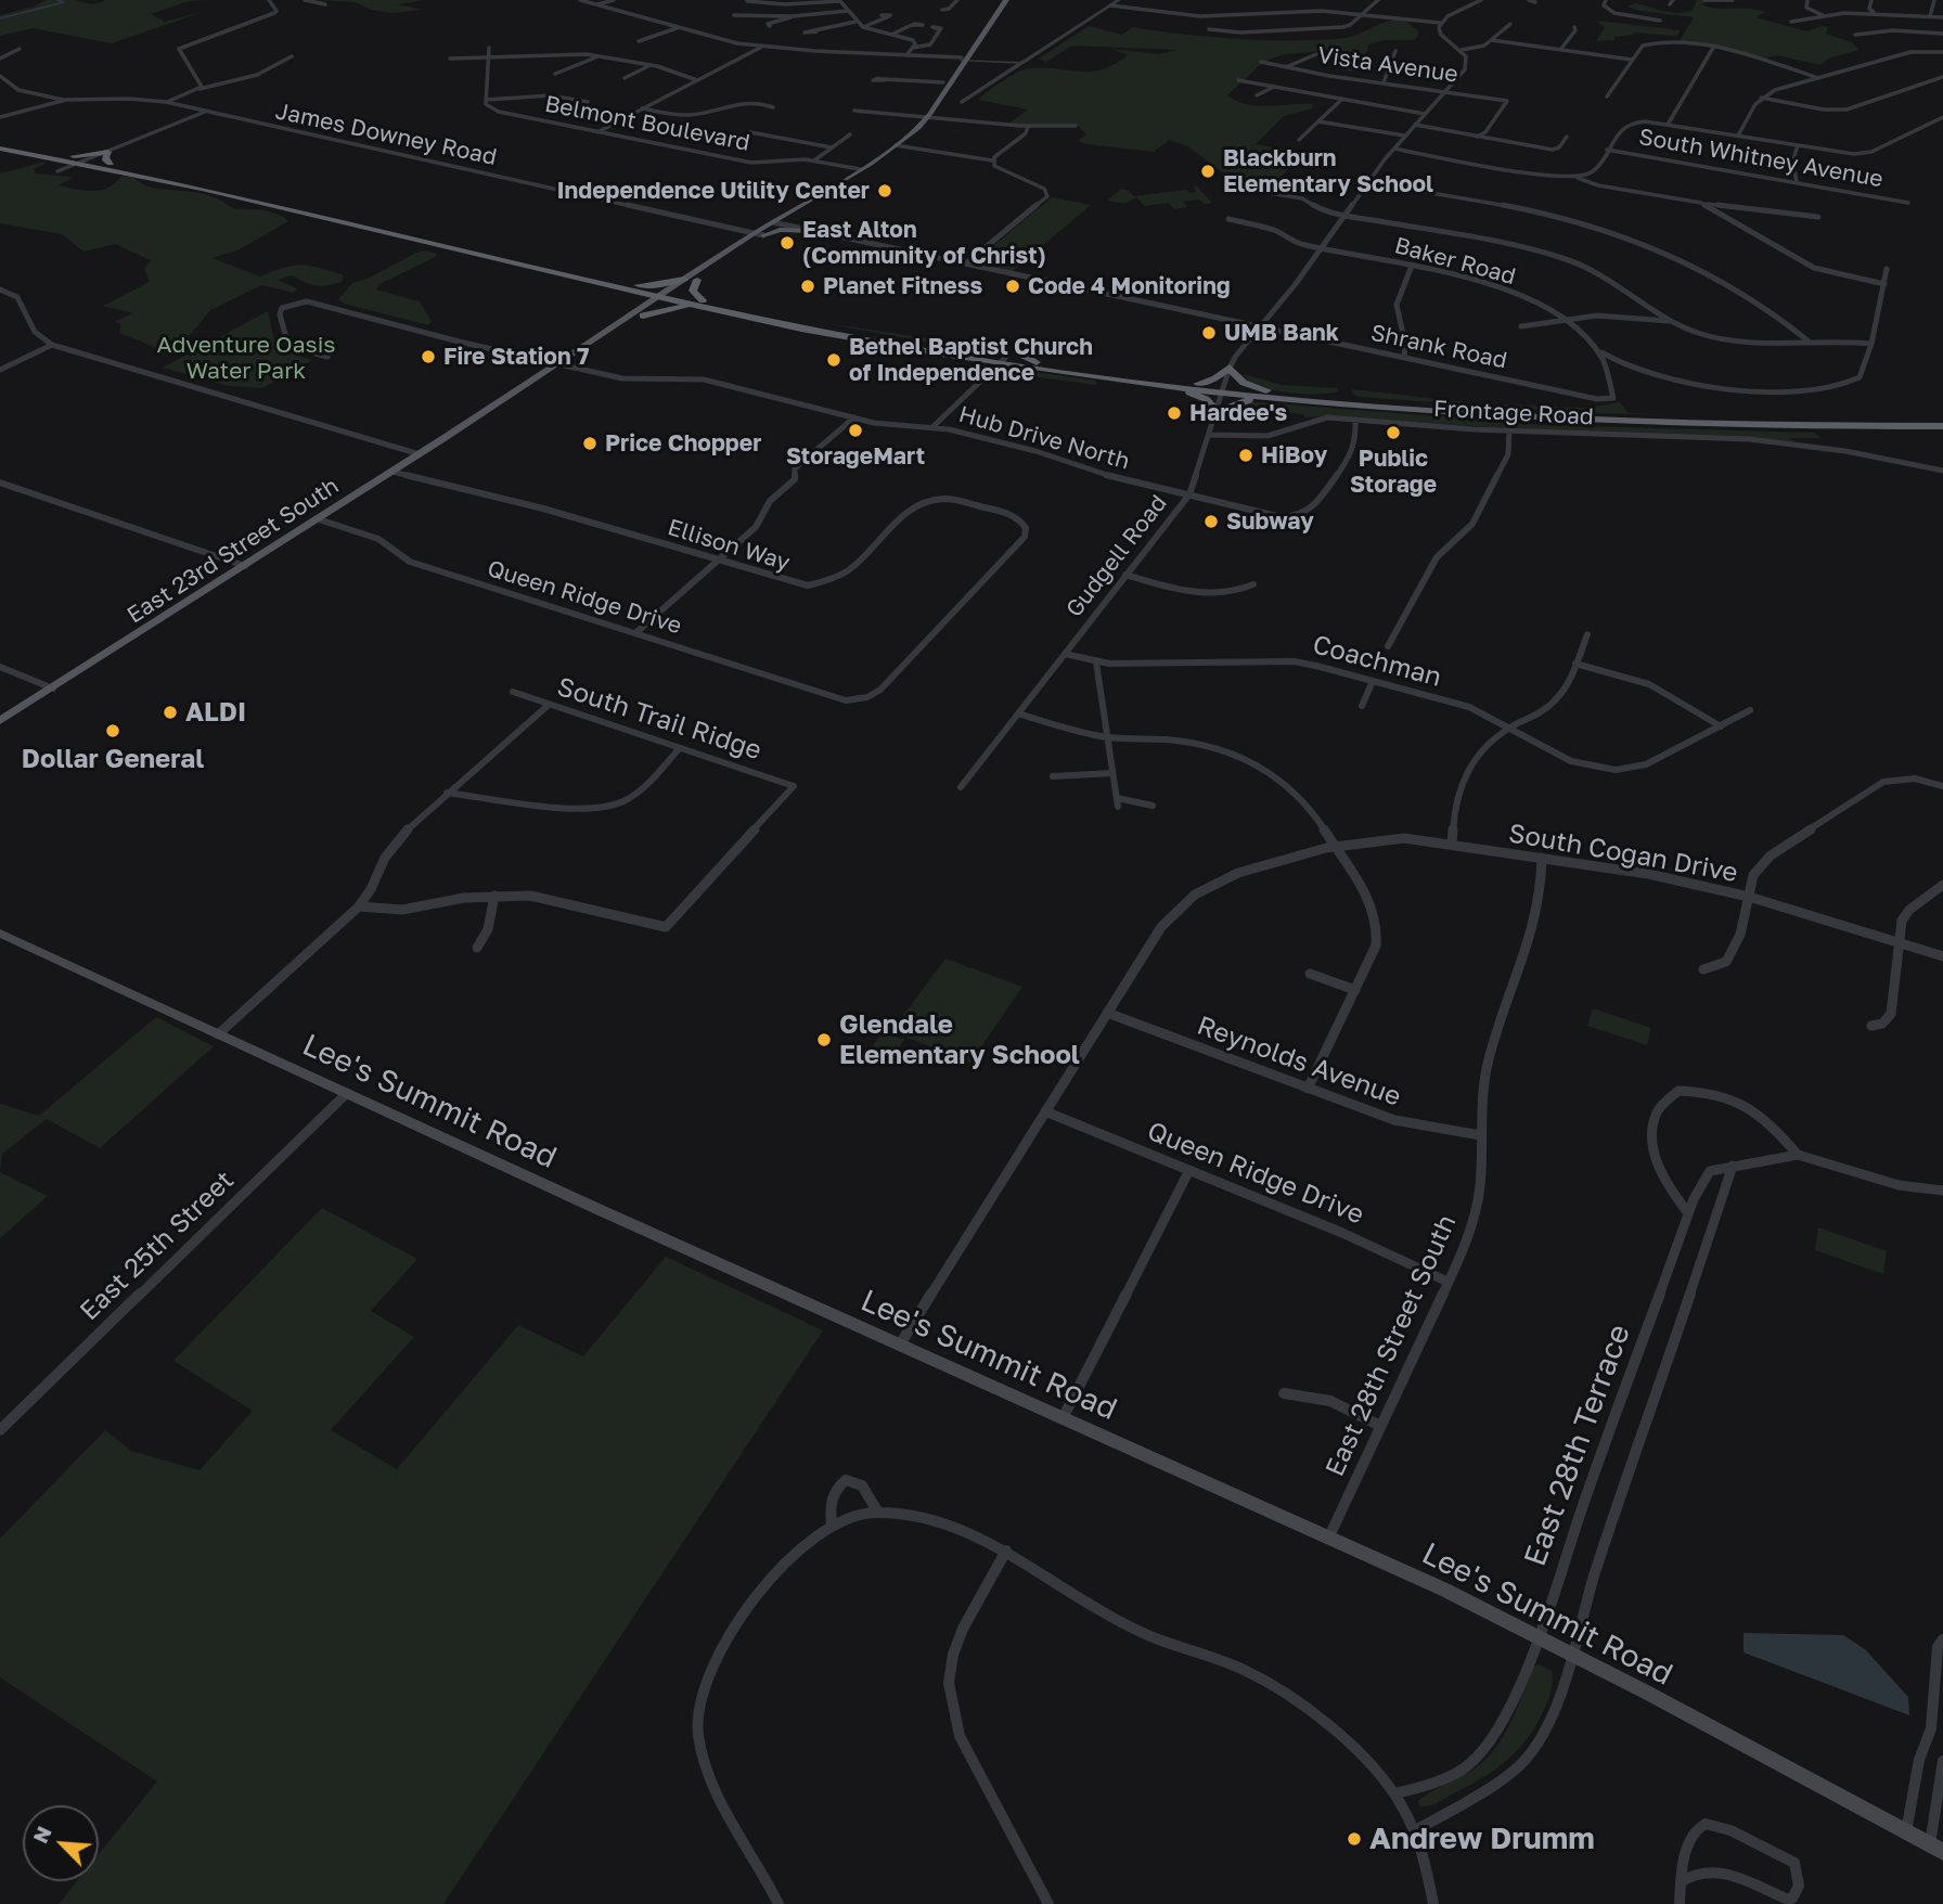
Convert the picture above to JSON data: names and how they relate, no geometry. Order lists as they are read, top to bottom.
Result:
{
  "streets": {
    "main road": ["East 23rd Street South", "Lee's Summit Road"],
    "street": [
      "Vista Avenue",
      "Belmont Boulevard",
      "James Downey Road",
      "South Whitney Avenue",
      "Baker Road",
      "Shrank Road",
      "Frontage Road",
      "Hub Drive North",
      "Ellison Way",
      "Gudgell Road",
      "Queen Ridge Drive",
      "Coachman",
      "South Trail Ridge",
      "South Cogan Drive",
      "Reynolds Avenue",
      "East 25th Street",
      "East 28th Street South",
      "East 28th Terrace"
    ]
  },
  "crossings": [
    ["Vista Avenue", "Gudgell Road"],
    ["Belmont Boulevard", "East 23rd Street South"],
    ["James Downey Road", "East 23rd Street South"],
    ["Baker Road", "Shrank Road"],
    ["Baker Road", "Gudgell Road"],
    ["Shrank Road", "East 23rd Street South"],
    ["Shrank Road", "Gudgell Road"],
    ["Frontage Road", "Hub Drive North"],
    ["Frontage Road", "Gudgell Road"],
    ["Hub Drive North", "East 23rd Street South"],
    ["Hub Drive North", "Gudgell Road"],
    ["Ellison Way", "East 23rd Street South"],
    ["Ellison Way", "Queen Ridge Drive"],
    ["East 23rd Street South", "Queen Ridge Drive"],
    ["Gudgell Road", "Coachman"],
    ["Queen Ridge Drive", "South Cogan Drive"],
    ["Queen Ridge Drive", "East 28th Street South"],
    ["South Cogan Drive", "Reynolds Avenue"],
    ["South Cogan Drive", "Lee's Summit Road"],
    ["South Cogan Drive", "East 28th Street South"],
    ["Reynolds Avenue", "East 28th Street South"],
    ["Lee's Summit Road", "East 25th Street"],
    ["Lee's Summit Road", "East 28th Street South"],
    ["Lee's Summit Road", "East 28th Terrace"]
  ],
  "parks": ["Adventure Oasis Water Park"],
  "places": [
    "Blackburn Elementary School",
    "Independence Utility Center",
    "East Alton (Community of Christ)",
    "Planet Fitness",
    "Code 4 Monitoring",
    "UMB Bank",
    "Fire Station 7",
    "Bethel Baptist Church of Independence",
    "Hardee's",
    "StorageMart",
    "Public Storage",
    "Price Chopper",
    "HiBoy",
    "Subway",
    "ALDI",
    "Dollar General",
    "Glendale Elementary School",
    "Andrew Drumm"
  ],
  "north": "top left"
}
